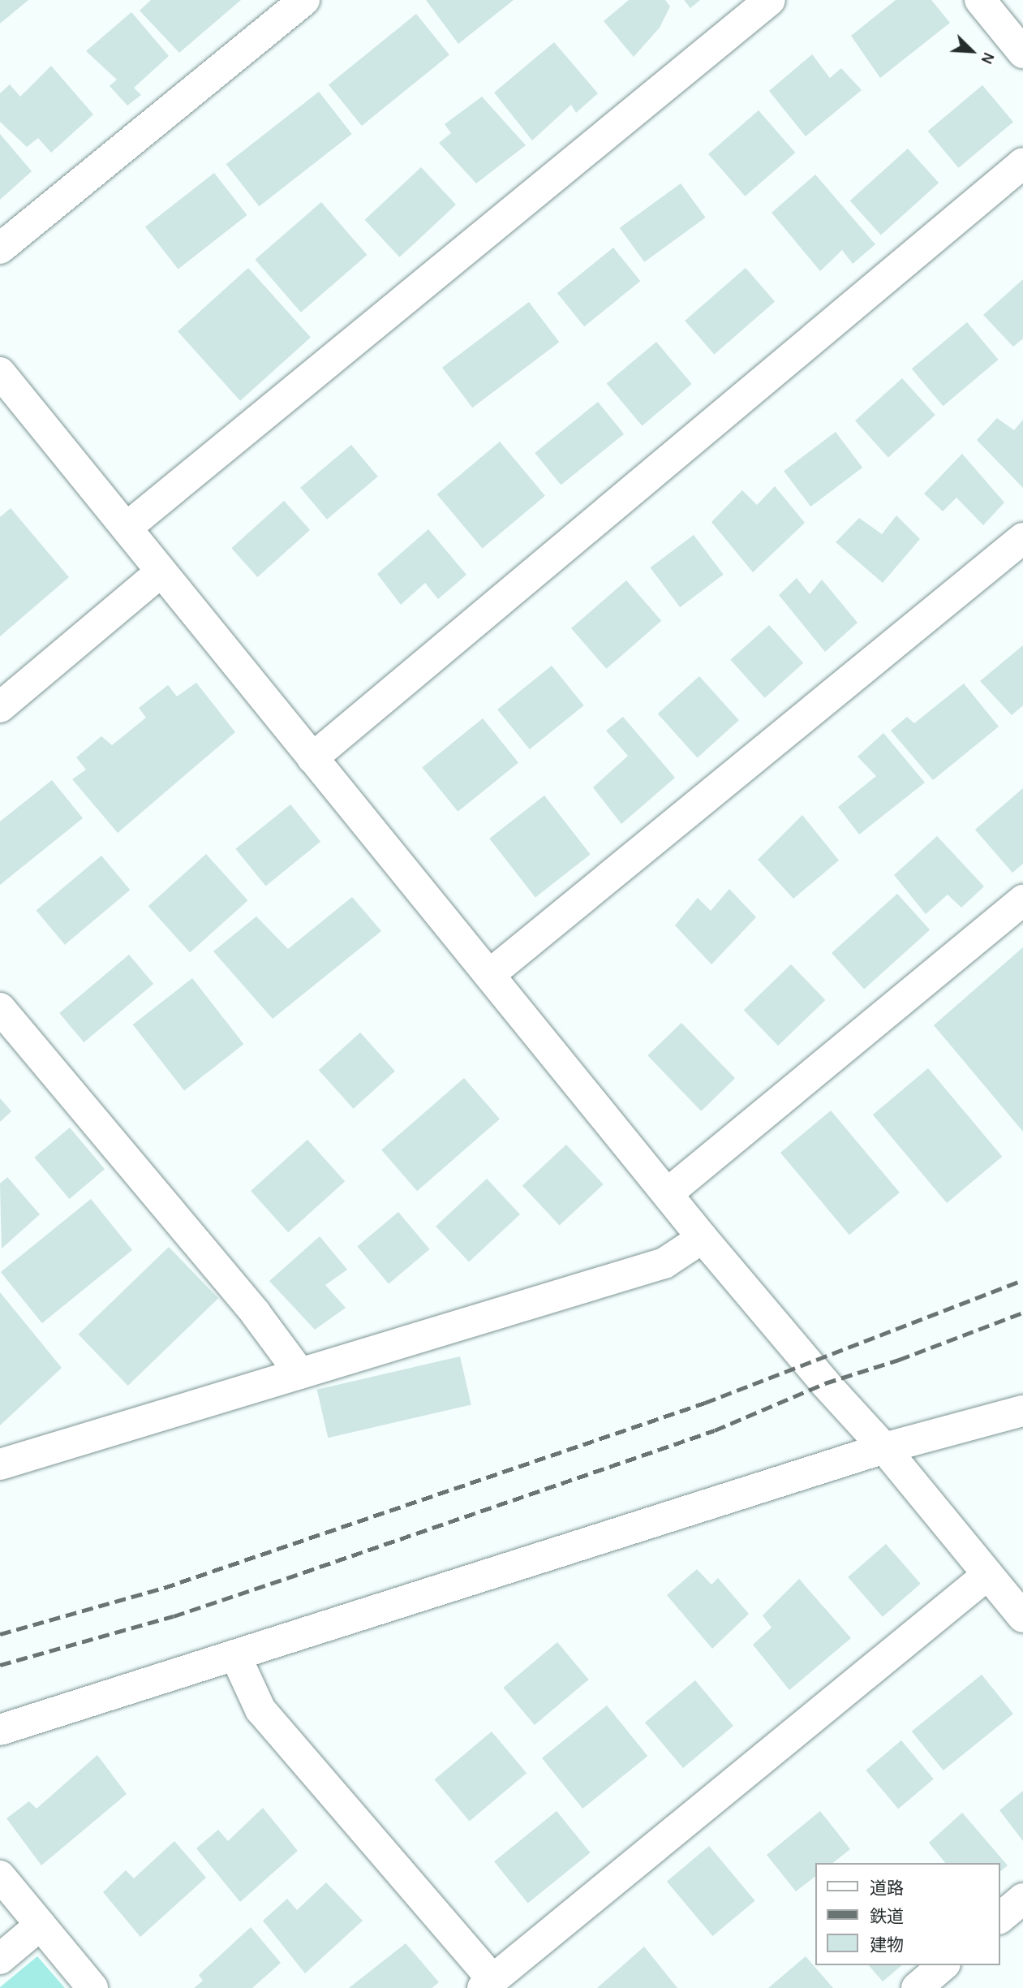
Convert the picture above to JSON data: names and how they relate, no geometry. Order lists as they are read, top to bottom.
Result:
{
  "legend": ["道路", "鉄道", "建物"],
  "north": "bottom right"
}
